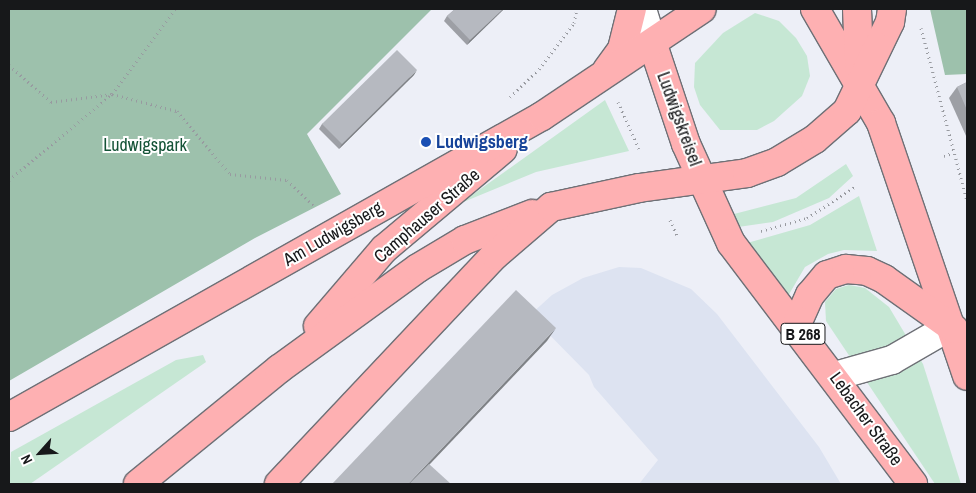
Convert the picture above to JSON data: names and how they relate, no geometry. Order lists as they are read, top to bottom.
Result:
{
  "streets": {
    "main road": [
      "Ludwigskreisel",
      "Camphauser Straße",
      "Am Ludwigsberg",
      "B 268",
      "Lebacher Straße"
    ]
  },
  "crossings": [
    ["Ludwigskreisel", "Am Ludwigsberg"],
    ["Ludwigskreisel", "Lebacher Straße"],
    ["Camphauser Straße", "Am Ludwigsberg"]
  ],
  "parks": ["Ludwigspark"],
  "places": ["Ludwigsberg"],
  "north": "bottom left"
}
